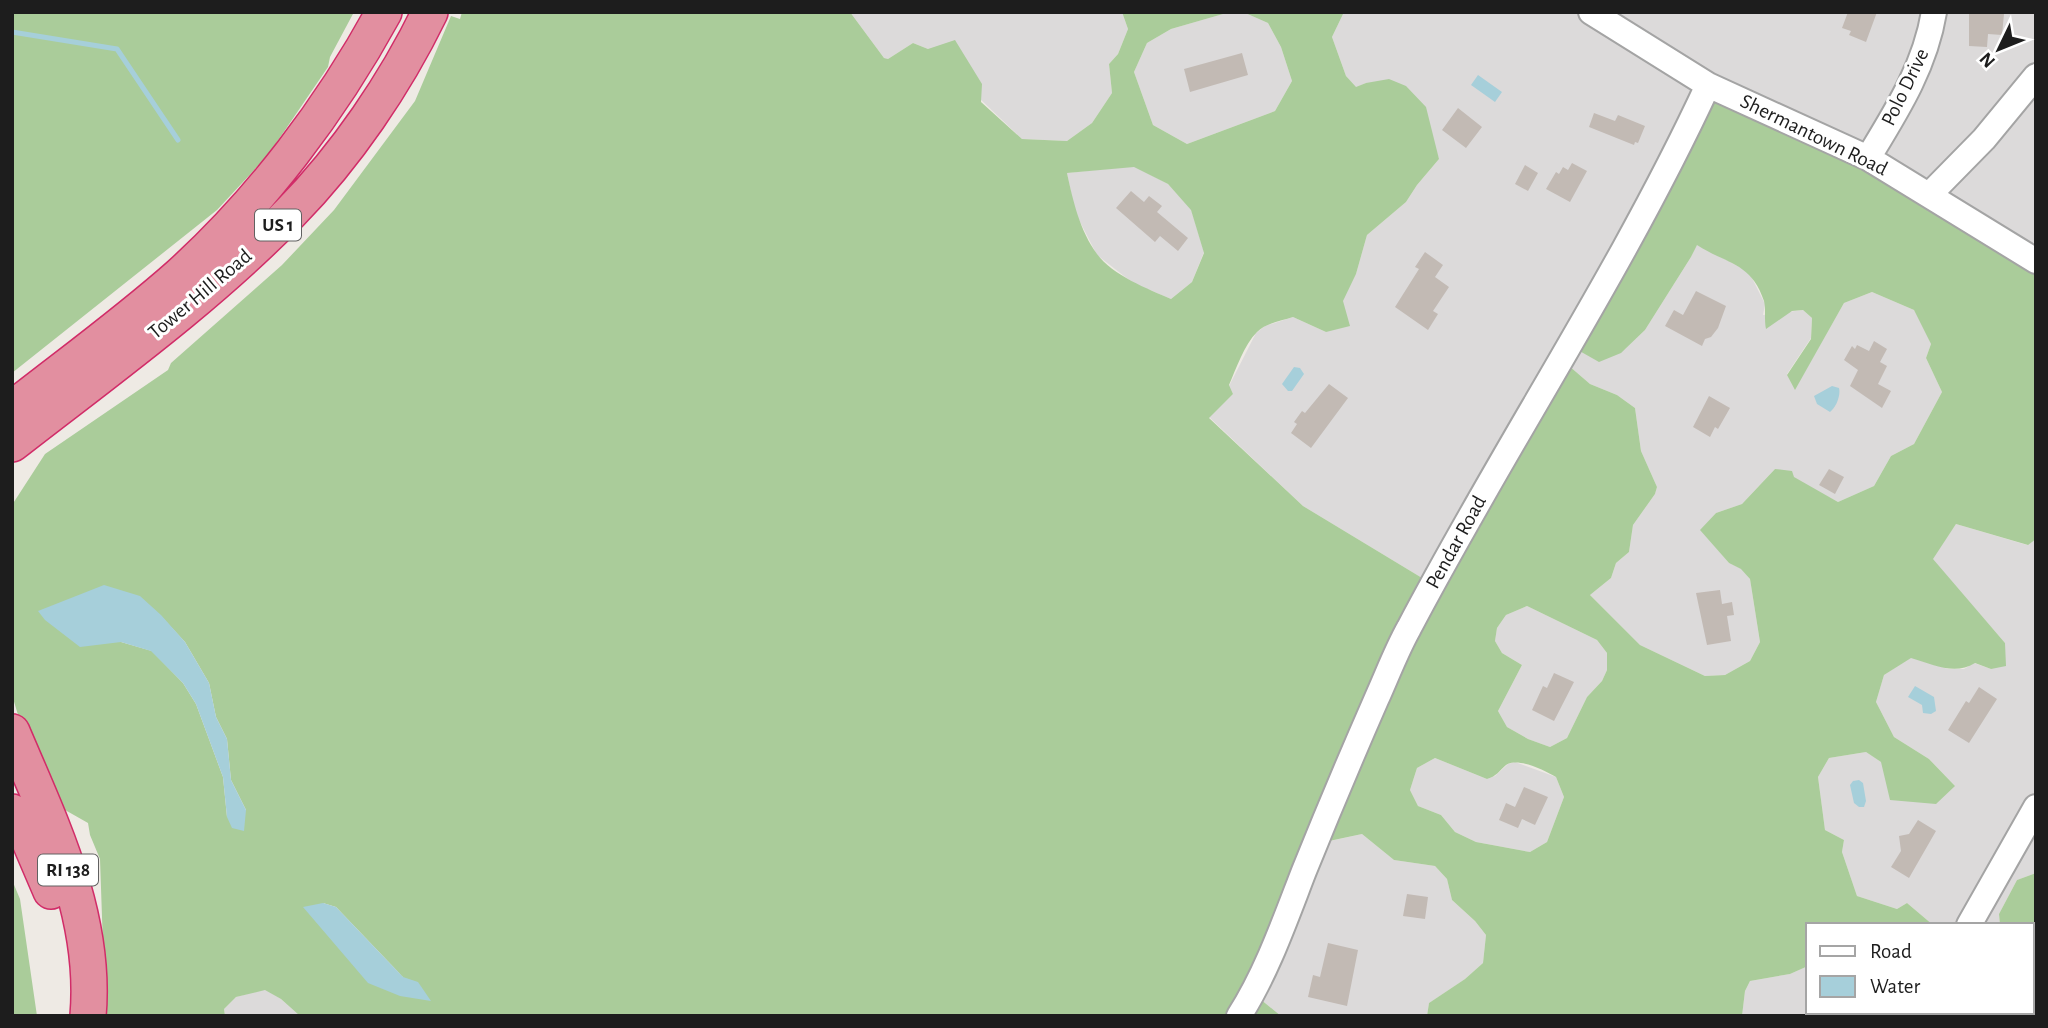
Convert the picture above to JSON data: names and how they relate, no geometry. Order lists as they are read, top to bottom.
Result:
{
  "streets": {
    "highway": ["US 1", "Tower Hill Road", "RI 138"],
    "street": ["Polo Drive", "Shermantown Road", "Pendar Road"]
  },
  "crossings": [
    ["Polo Drive", "Shermantown Road"],
    ["Shermantown Road", "Pendar Road"]
  ],
  "legend": ["Road", "Water"],
  "north": "bottom left"
}
